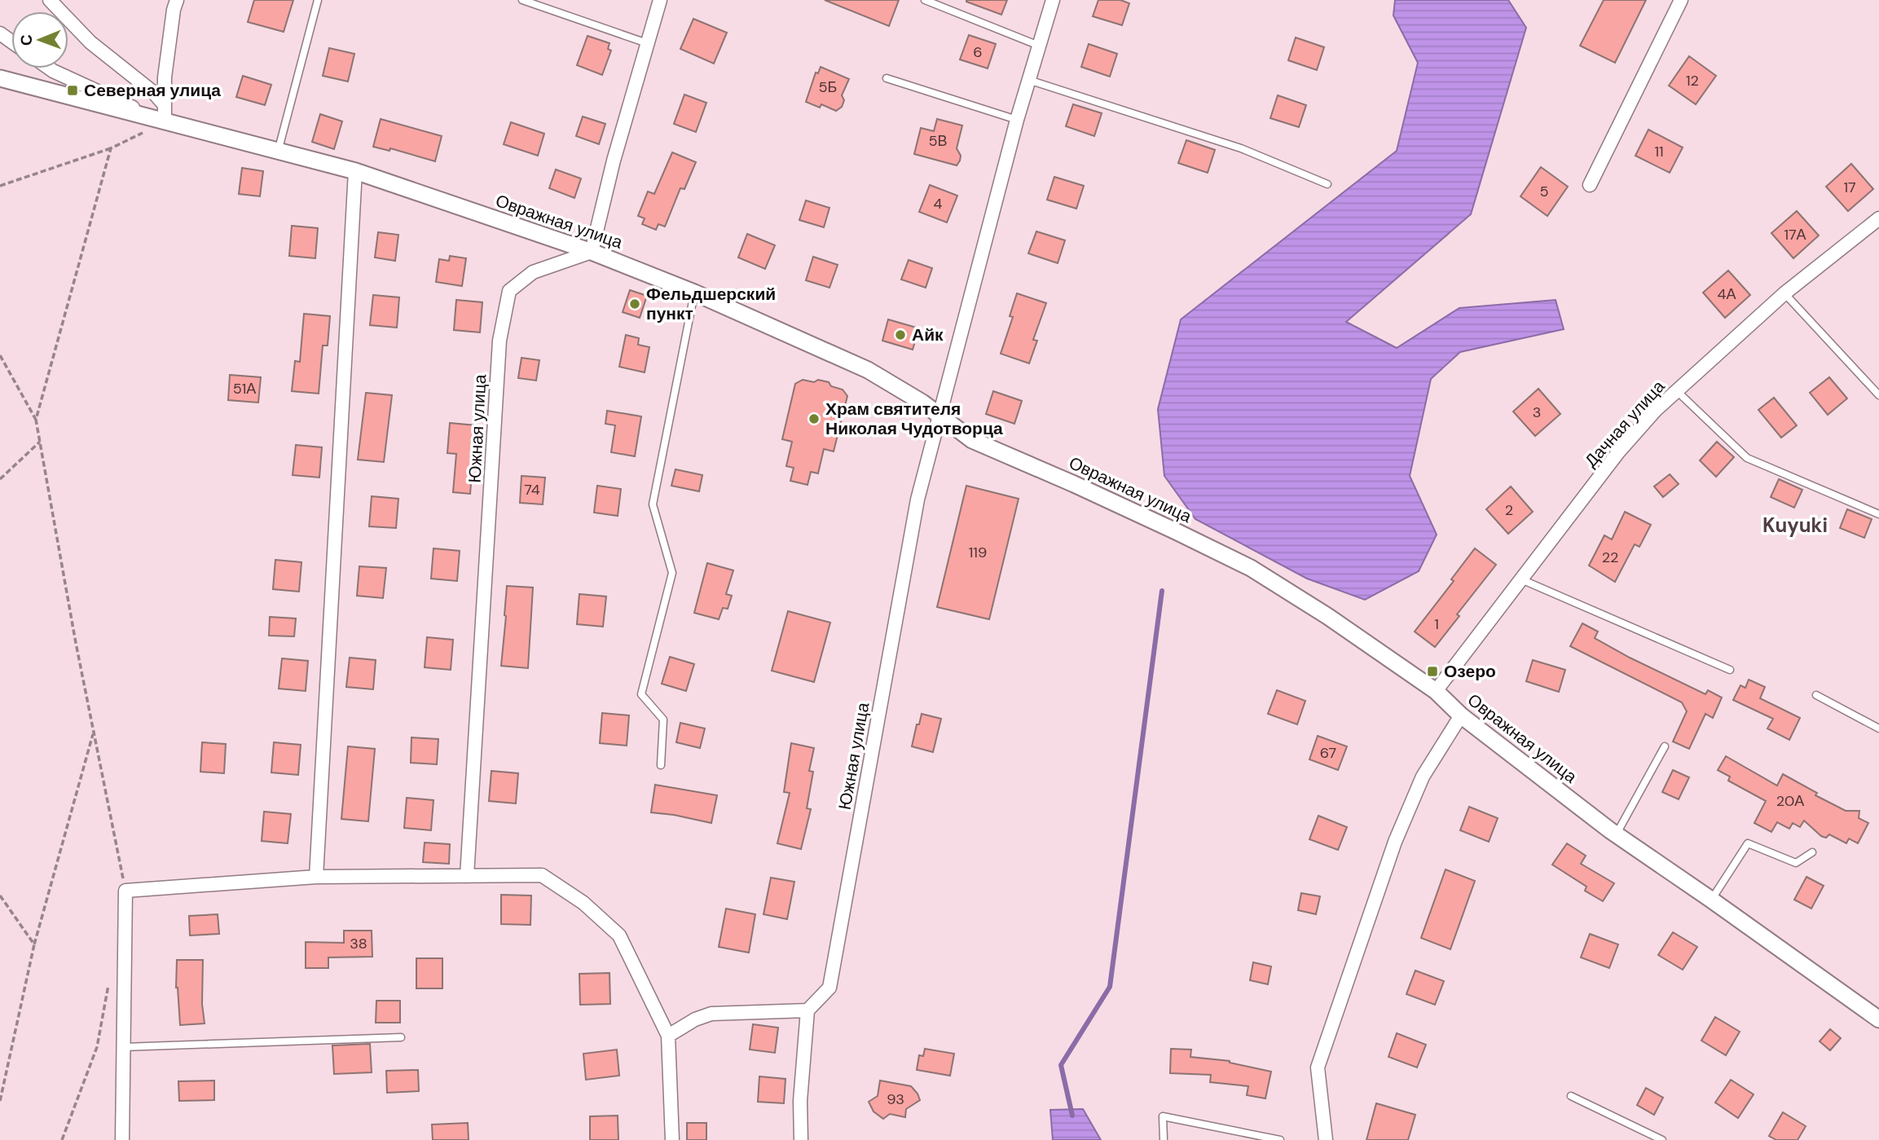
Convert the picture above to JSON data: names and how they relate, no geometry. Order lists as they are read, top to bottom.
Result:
{
  "streets": {
    "street": ["Овражная улица", "Дачная улица", "Южная улица"]
  },
  "crossings": [
    ["Овражная улица", "Дачная улица"],
    ["Овражная улица", "Южная улица"]
  ],
  "districts": ["Kuyuki"],
  "places": {
    "transit": ["Северная улица", "Озеро"],
    "other": ["Фельдшерский пункт", "Айк", "Храм святителя Николая Чудотворца"]
  },
  "house_numbers": [
    "6",
    "12",
    "5Б",
    "5В",
    "11",
    "17",
    "5",
    "4",
    "17А",
    "4А",
    "51А",
    "3",
    "74",
    "2",
    "119",
    "22",
    "1",
    "67",
    "20А",
    "38",
    "93"
  ],
  "north": "left"
}
